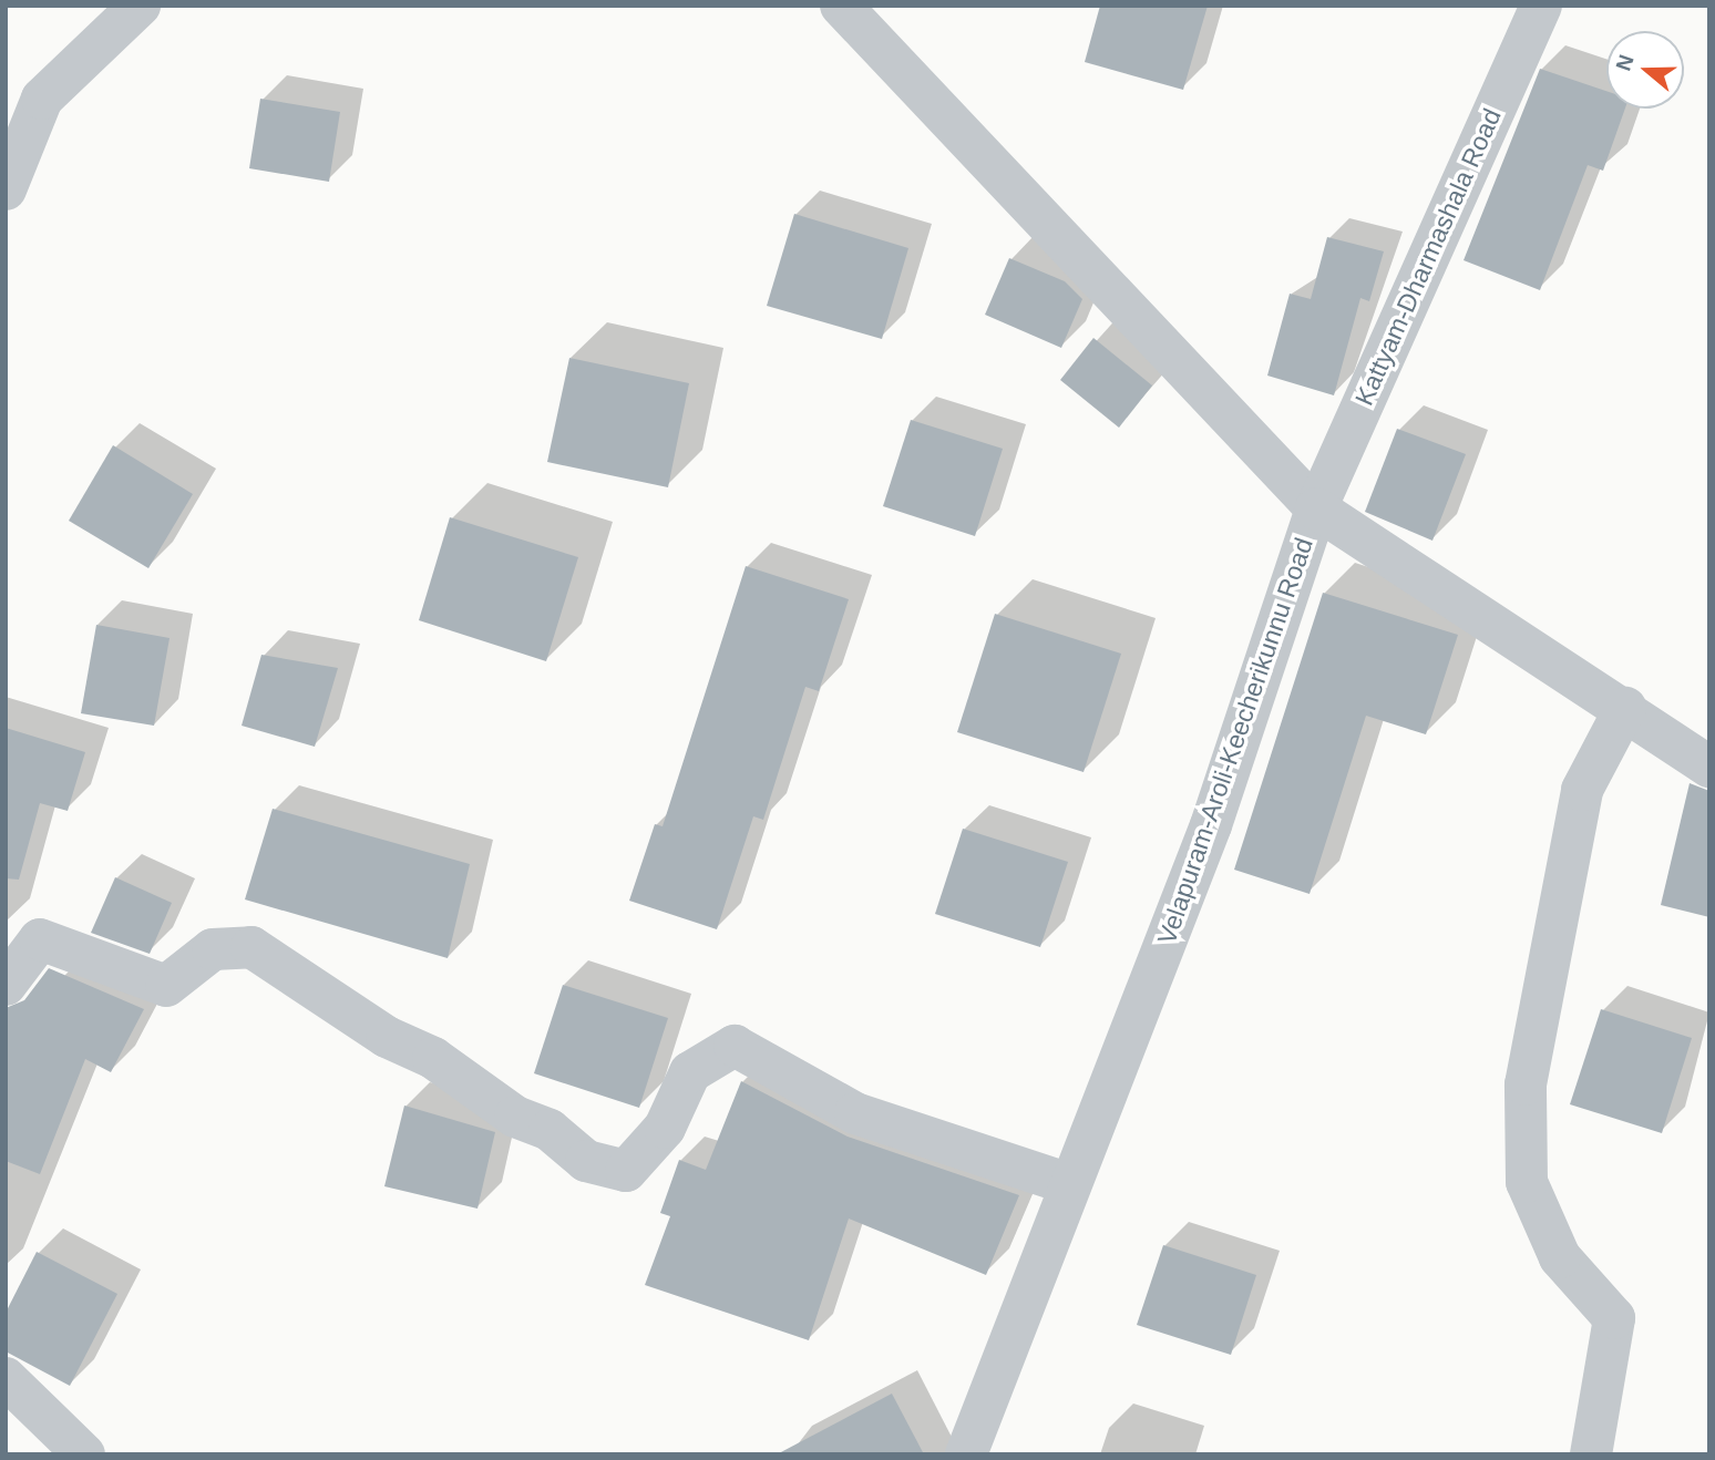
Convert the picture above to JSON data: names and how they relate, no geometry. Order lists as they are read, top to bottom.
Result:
{
  "streets": {
    "street": ["Kattyam-Dharmashala Road", "Velapuram-Aroli-Keecherikunnu Road"]
  },
  "crossings": [
    ["Kattyam-Dharmashala Road", "Velapuram-Aroli-Keecherikunnu Road"]
  ],
  "north": "left"
}
